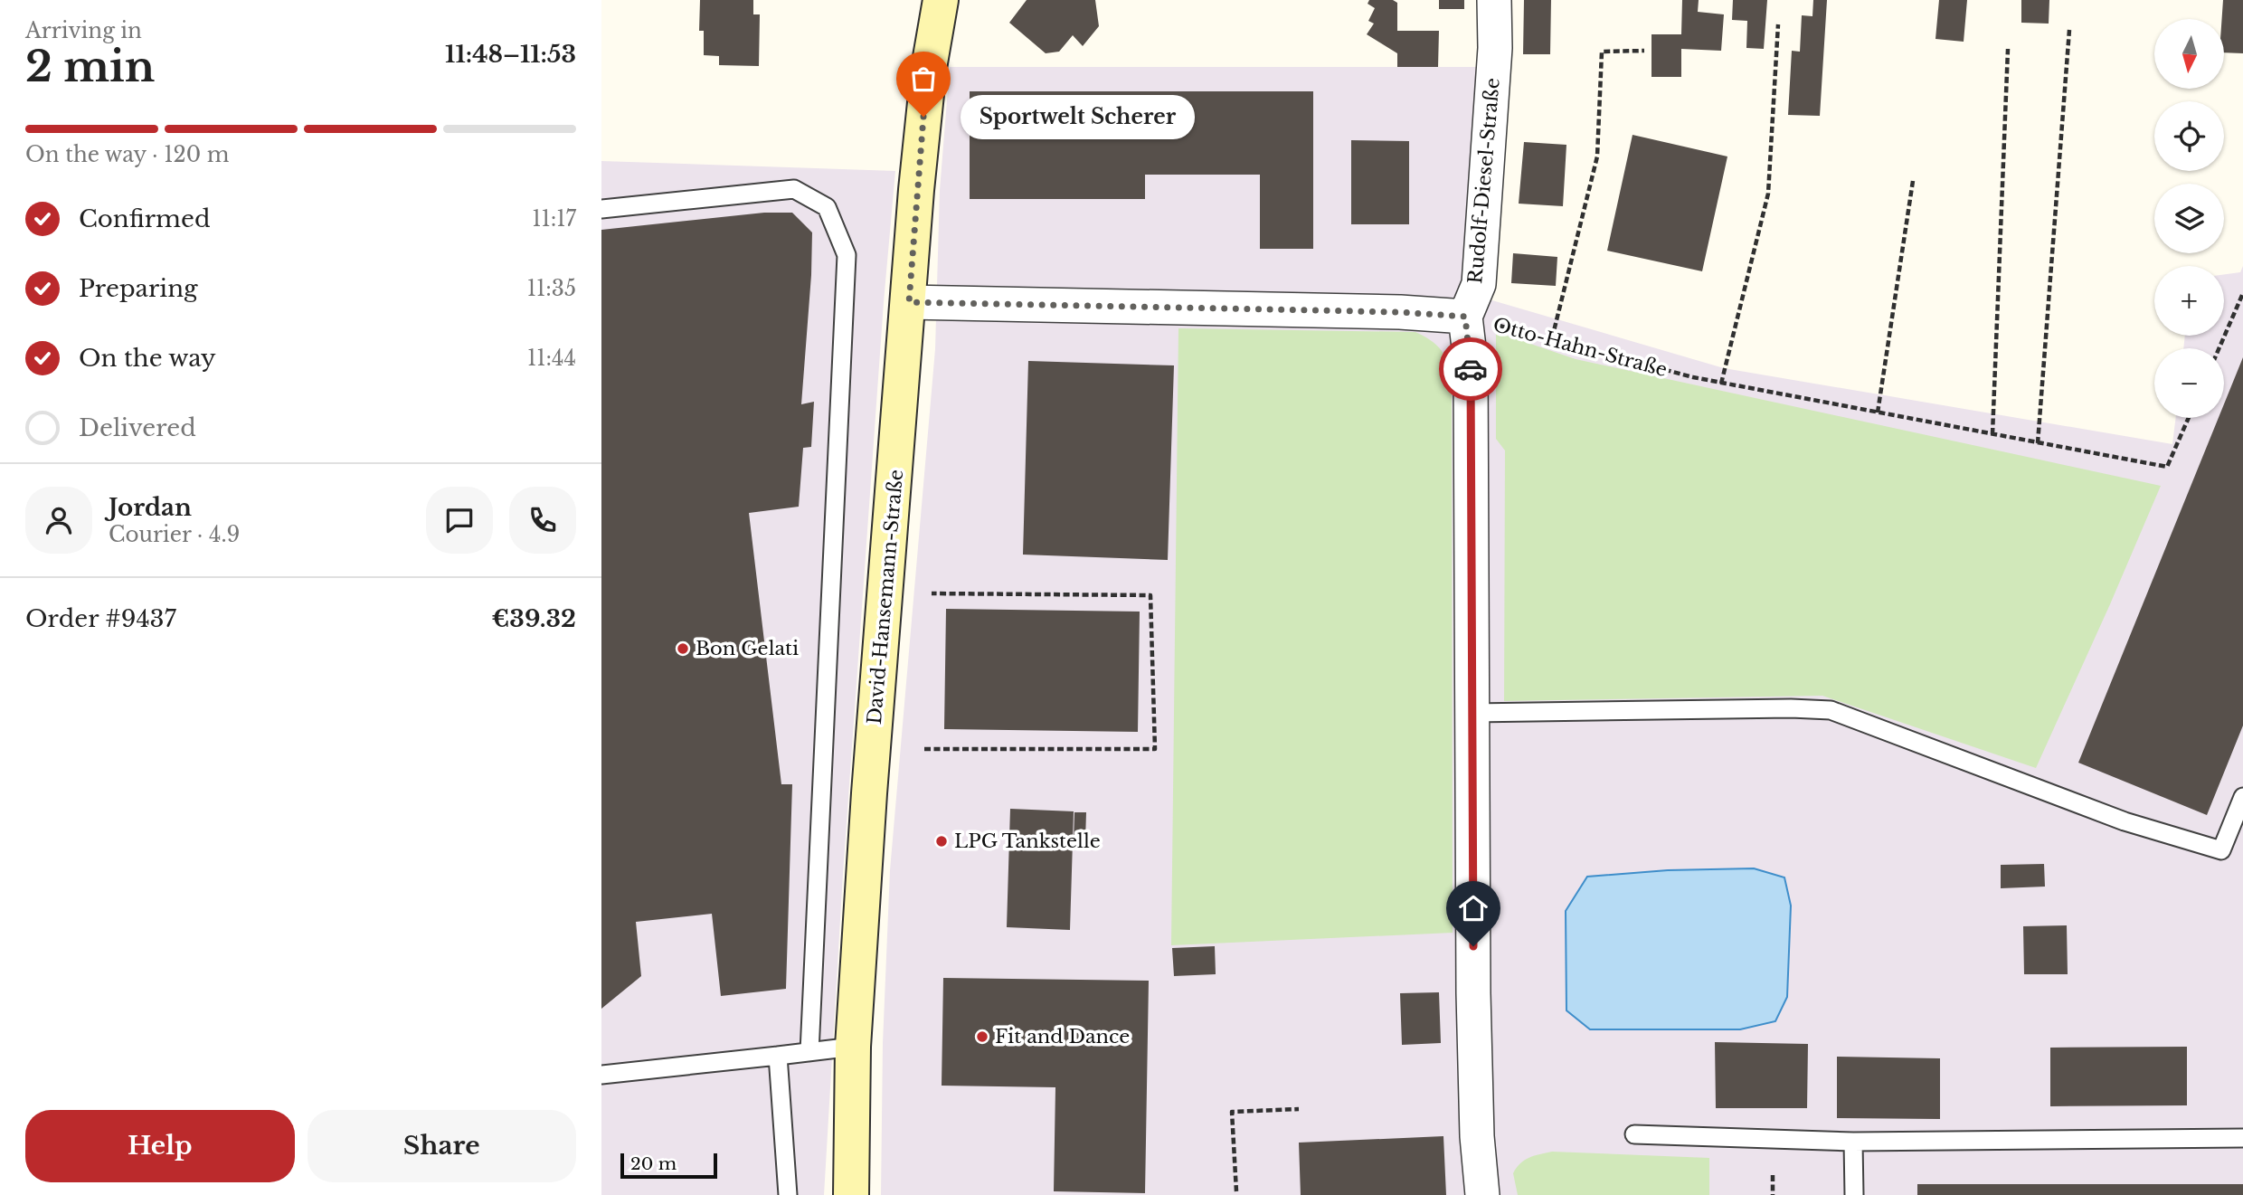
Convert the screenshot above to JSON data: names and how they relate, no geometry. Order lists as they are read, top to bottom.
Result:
{
  "streets": {
    "street": ["Rudolf-Diesel-Straße", "David-Hansemann-Straße"],
    "path": ["Otto-Hahn-Straße"]
  },
  "crossings": [
    ["Rudolf-Diesel-Straße", "Otto-Hahn-Straße"]
  ],
  "places": [
    "Sportwelt Scherer",
    "Bon Gelati",
    "LPG Tankstelle",
    "Fit and Dance"
  ],
  "scale_bar": "20 m",
  "north": "bottom",
  "page": {
    "heading": ["2 min", "Arriving in", "11:48–11:53"],
    "panel": [
      "Jordan",
      "Courier · 4.9",
      "Order #9437",
      "€39.32"
    ],
    "map_buttons": ["+", "−"],
    "bubble": "Sportwelt Scherer",
    "bar": "On the way · 120 m",
    "list": [
      ["Confirmed", "11:17"],
      ["Preparing", "11:35"],
      ["On the way", "11:44"],
      "Delivered"
    ],
    "buttons": ["Help", "Share"],
    "scale": "20 m"
  }
}
